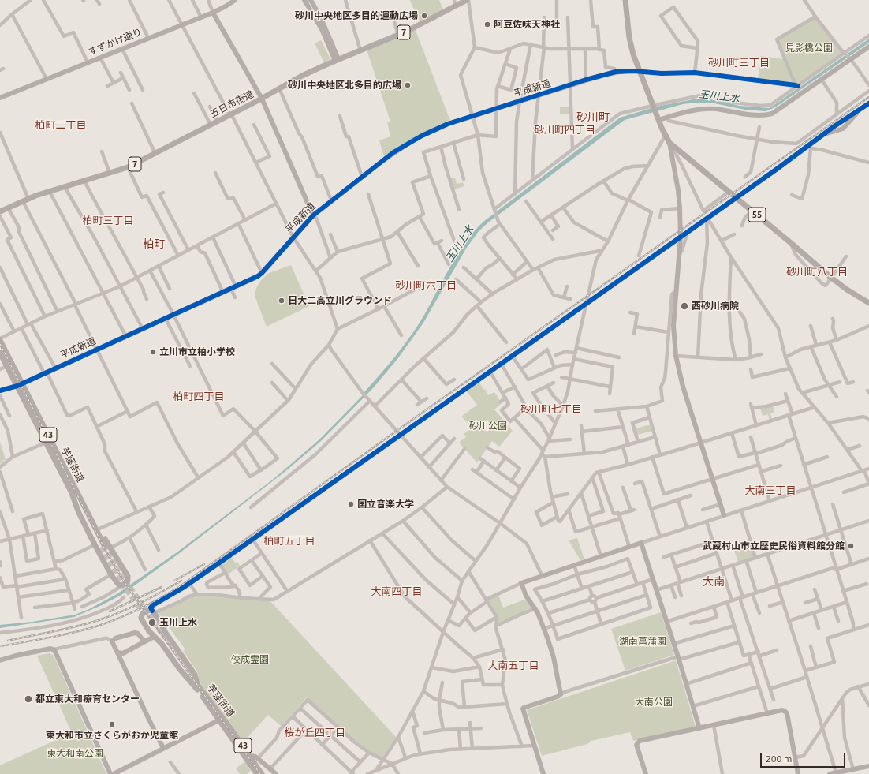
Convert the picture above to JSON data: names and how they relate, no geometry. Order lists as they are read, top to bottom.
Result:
{
  "streets": {
    "main road": [
      "7",
      "五日市街道",
      "55",
      "43",
      "芋窪街道"
    ],
    "street": ["すずかけ通り", "平成新道"]
  },
  "crossings": [
    ["平成新道", "55"],
    ["平成新道", "芋窪街道"]
  ],
  "districts": [
    "砂川町三丁目",
    "砂川町",
    "柏町二丁目",
    "砂川町四丁目",
    "柏町三丁目",
    "柏町",
    "砂川町八丁目",
    "砂川町六丁目",
    "柏町四丁目",
    "砂川町七丁目",
    "大南三丁目",
    "柏町五丁目",
    "大南",
    "大南四丁目",
    "大南五丁目",
    "桜が丘四丁目"
  ],
  "water": ["玉川上水"],
  "parks": [
    "見影橋公園",
    "砂川公園",
    "湖南菖蒲園",
    "佼成霊園",
    "大南公園",
    "東大和南公園"
  ],
  "places": [
    "砂川中央地区多目的運動広場",
    "阿豆佐味天神社",
    "砂川中央地区北多目的広場",
    "日大二高立川グラウンド",
    "西砂川病院",
    "立川市立柏小学校",
    "国立音楽大学",
    "武蔵村山市立歴史民俗資料館分館",
    "玉川上水",
    "都立東大和療育センター",
    "東大和市立さくらがおか児童館"
  ],
  "scale_bar": "200 m"
}
